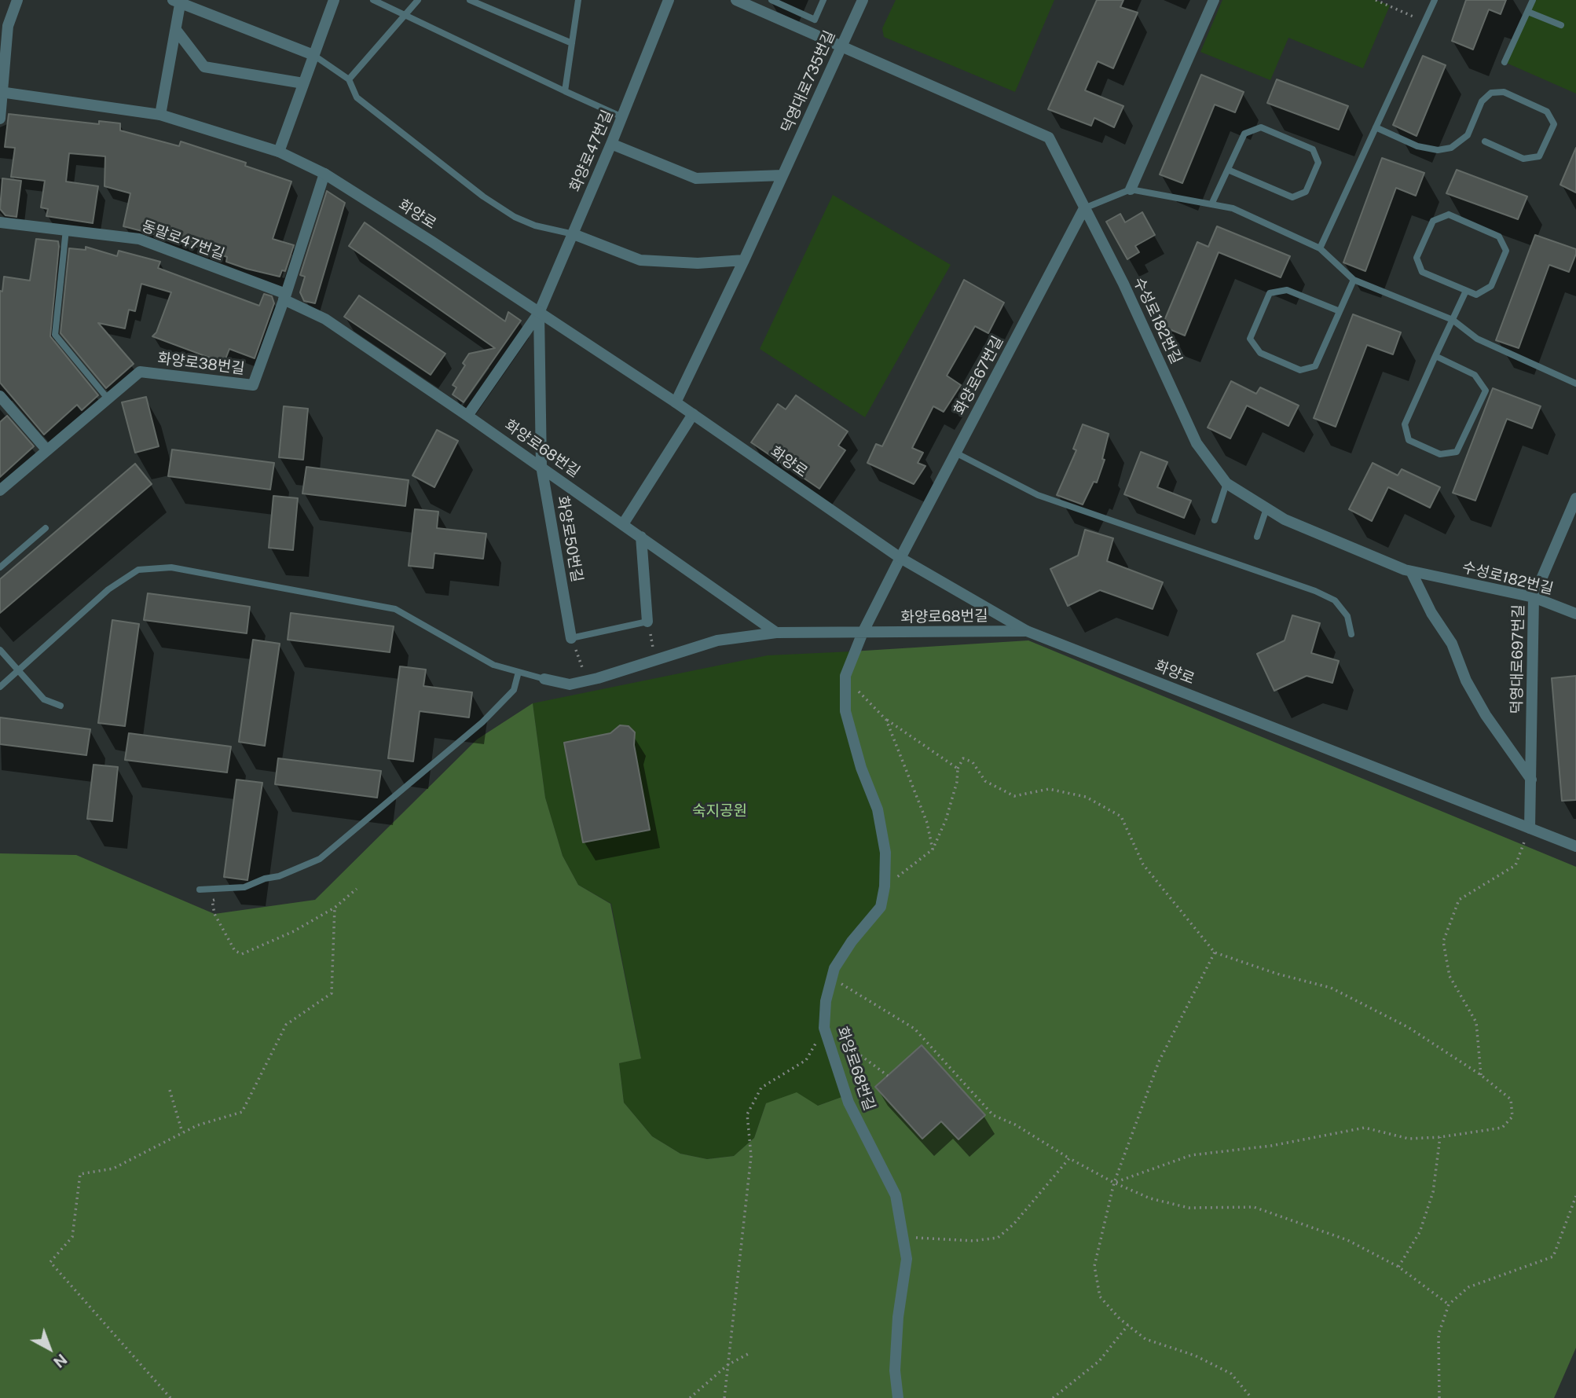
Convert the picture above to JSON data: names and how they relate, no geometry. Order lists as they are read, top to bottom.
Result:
{
  "streets": {
    "street": [
      "덕영대로735번길",
      "화양로47번길",
      "화양로",
      "동말로47번길",
      "수성로182번길",
      "화양로38번길",
      "화양로67번길",
      "화양로68번길",
      "화양로50번길",
      "덕영대로697번길"
    ]
  },
  "crossings": [
    ["덕영대로735번길", "화양로"],
    ["덕영대로735번길", "수성로182번길"],
    ["화양로47번길", "화양로"],
    ["화양로47번길", "화양로50번길"],
    ["화양로", "화양로38번길"],
    ["화양로", "화양로67번길"],
    ["화양로", "화양로68번길"],
    ["화양로", "화양로50번길"],
    ["화양로", "덕영대로697번길"],
    ["동말로47번길", "화양로38번길"],
    ["동말로47번길", "화양로68번길"],
    ["수성로182번길", "화양로67번길"],
    ["수성로182번길", "덕영대로697번길"],
    ["화양로38번길", "화양로68번길"],
    ["화양로67번길", "화양로68번길"],
    ["화양로68번길", "화양로50번길"]
  ],
  "parks": ["숙지공원"],
  "north": "bottom right"
}
